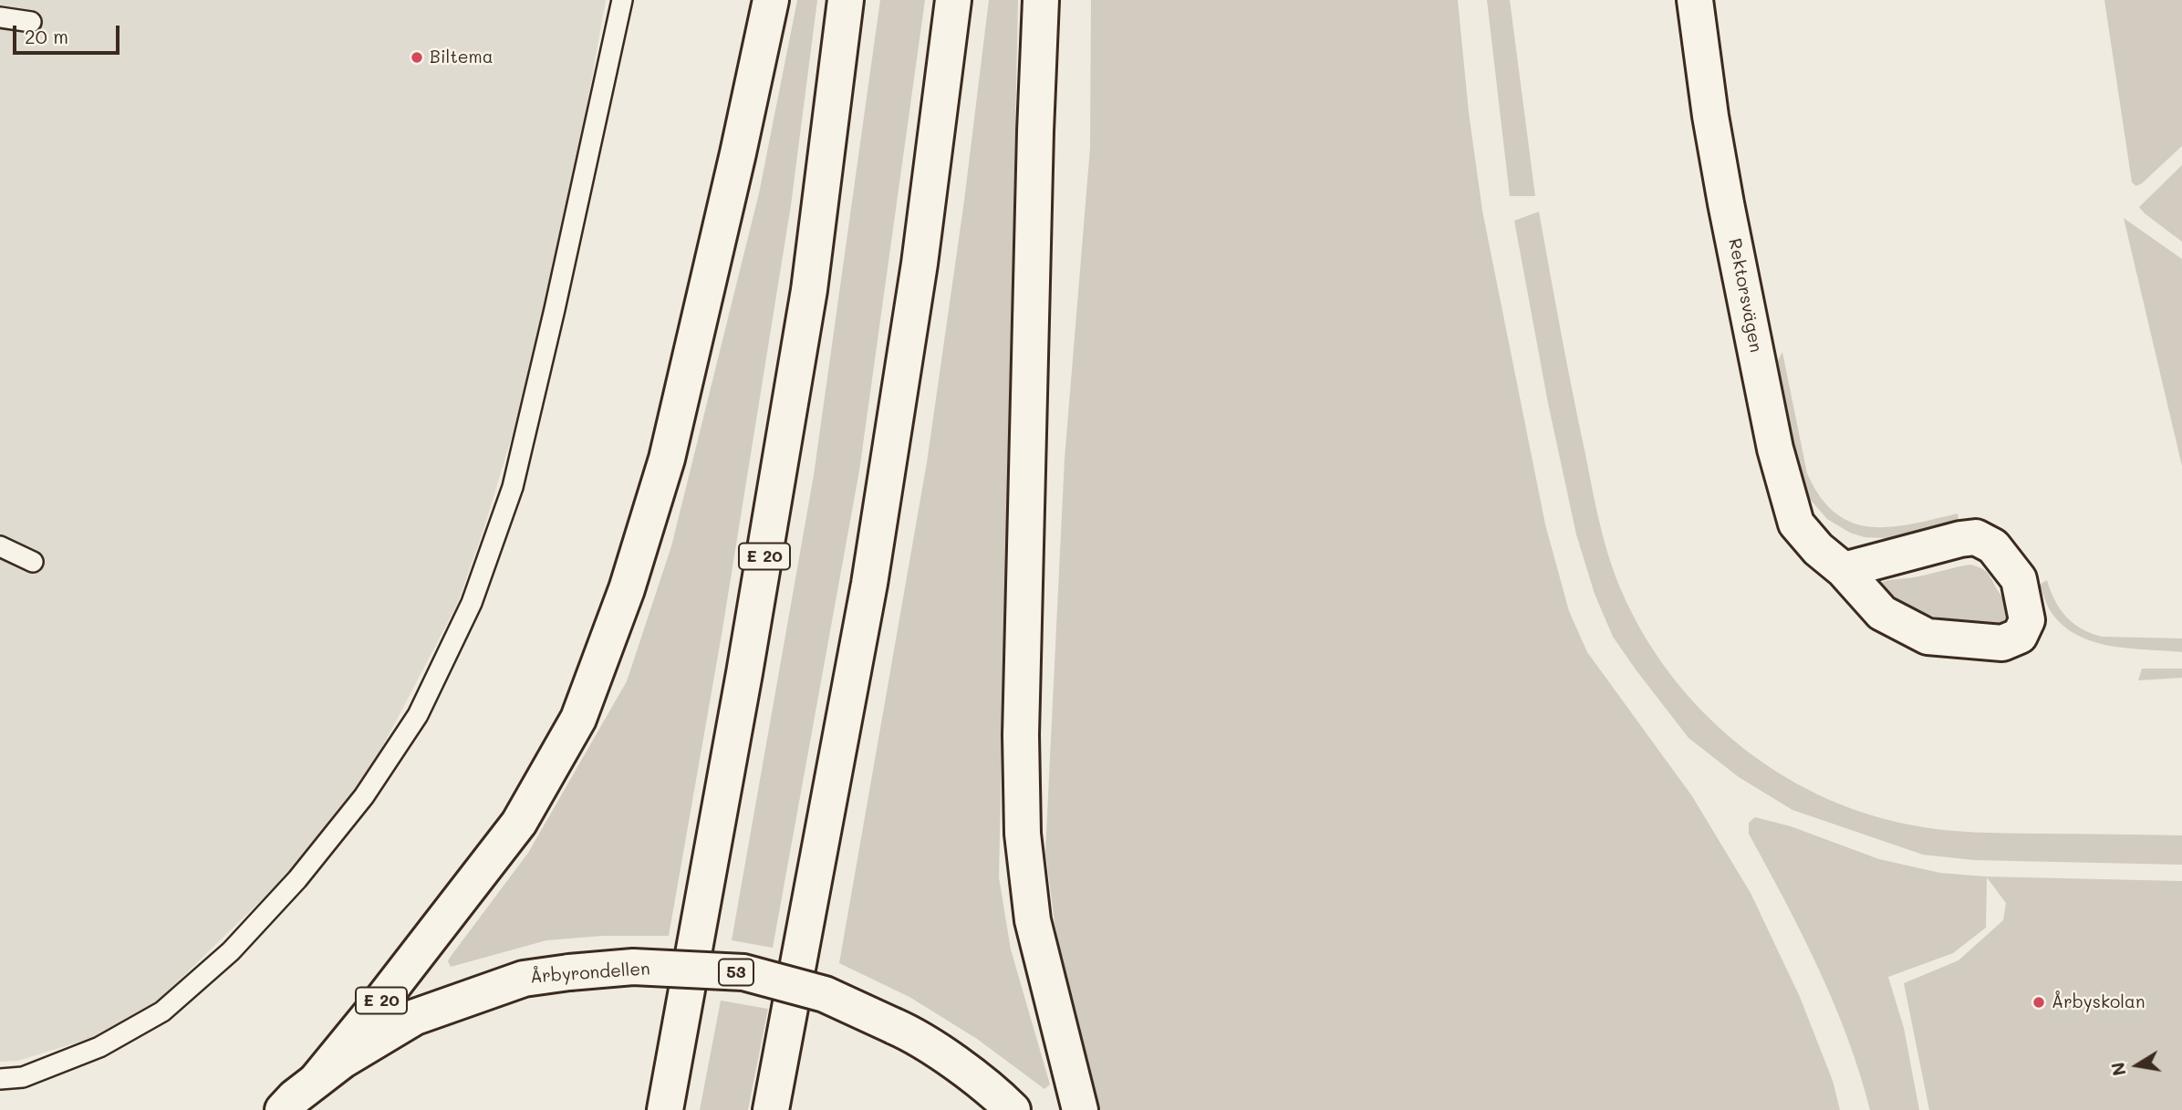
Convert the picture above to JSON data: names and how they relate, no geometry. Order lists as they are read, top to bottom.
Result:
{
  "streets": {
    "main road": [
      "Rektorsvägen",
      "E 20",
      "53",
      "Årbyrondellen"
    ]
  },
  "crossings": [
    ["E 20", "Årbyrondellen"]
  ],
  "places": ["Biltema", "Årbyskolan"],
  "scale_bar": "20 m",
  "north": "left"
}
